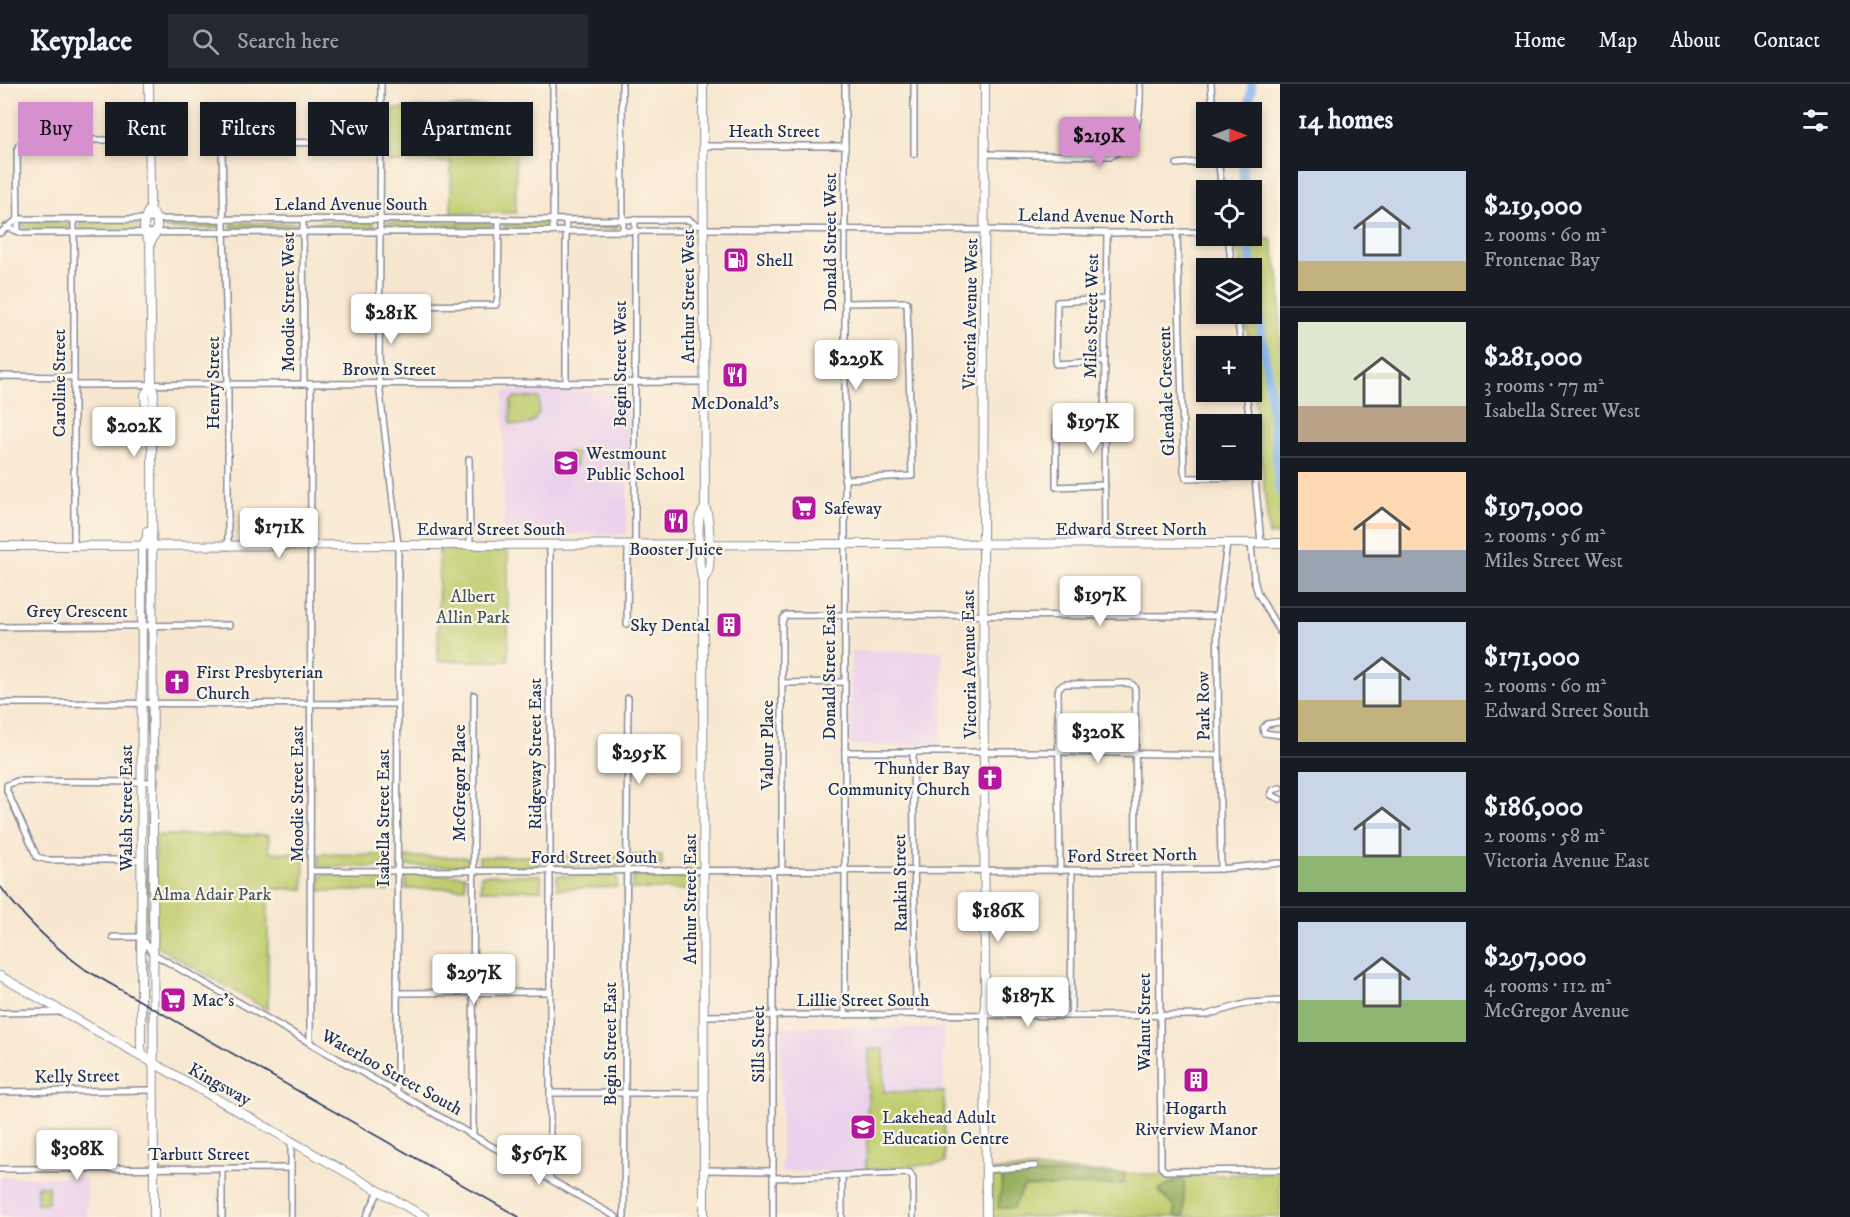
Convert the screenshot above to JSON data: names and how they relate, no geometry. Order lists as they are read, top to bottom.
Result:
{
  "streets": {
    "street": [
      "Heath Street",
      "Leland Avenue South",
      "Leland Avenue North",
      "Donald Street West",
      "Arthur Street West",
      "Moodie Street West",
      "Victoria Avenue West",
      "Miles Street West",
      "Begin Street West",
      "Brown Street",
      "Caroline Street",
      "Henry Street",
      "Glendale Crescent",
      "Edward Street South",
      "Edward Street North",
      "Grey Crescent",
      "Victoria Avenue East",
      "Donald Street East",
      "Park Row",
      "Valour Place",
      "Ridgeway Street East",
      "McGregor Place",
      "Moodie Street East",
      "Walsh Street East",
      "Isabella Street East",
      "Ford Street North",
      "Ford Street South",
      "Rankin Street",
      "Arthur Street East",
      "Lillie Street South",
      "Walnut Street",
      "Begin Street East",
      "Sills Street",
      "Waterloo Street South",
      "Kelly Street",
      "Kingsway",
      "Tarbutt Street"
    ]
  },
  "crossings": [
    ["Heath Street", "Donald Street West"],
    ["Heath Street", "Arthur Street West"],
    ["Leland Avenue South", "Leland Avenue North"],
    ["Leland Avenue South", "Donald Street West"],
    ["Leland Avenue South", "Arthur Street West"],
    ["Leland Avenue South", "Moodie Street West"],
    ["Leland Avenue South", "Victoria Avenue West"],
    ["Leland Avenue South", "Begin Street West"],
    ["Leland Avenue South", "Caroline Street"],
    ["Leland Avenue South", "Henry Street"],
    ["Leland Avenue South", "Isabella Street East"],
    ["Leland Avenue North", "Victoria Avenue West"],
    ["Leland Avenue North", "Miles Street West"],
    ["Leland Avenue North", "Glendale Crescent"],
    ["Donald Street West", "Edward Street South"],
    ["Donald Street West", "Donald Street East"],
    ["Arthur Street West", "Brown Street"],
    ["Arthur Street West", "Edward Street South"],
    ["Arthur Street West", "Arthur Street East"],
    ["Moodie Street West", "Brown Street"],
    ["Moodie Street West", "Edward Street South"],
    ["Moodie Street West", "Moodie Street East"],
    ["Victoria Avenue West", "Edward Street South"],
    ["Victoria Avenue West", "Edward Street North"],
    ["Victoria Avenue West", "Victoria Avenue East"],
    ["Miles Street West", "Edward Street North"],
    ["Begin Street West", "Brown Street"],
    ["Begin Street West", "Edward Street South"],
    ["Brown Street", "Caroline Street"],
    ["Brown Street", "Henry Street"],
    ["Brown Street", "Walsh Street East"],
    ["Brown Street", "Isabella Street East"],
    ["Caroline Street", "Edward Street South"],
    ["Henry Street", "Edward Street South"],
    ["Edward Street South", "Edward Street North"],
    ["Edward Street South", "Victoria Avenue East"],
    ["Edward Street South", "Donald Street East"],
    ["Edward Street South", "Ridgeway Street East"],
    ["Edward Street South", "Moodie Street East"],
    ["Edward Street South", "Walsh Street East"],
    ["Edward Street South", "Isabella Street East"],
    ["Edward Street South", "Arthur Street East"],
    ["Edward Street North", "Victoria Avenue East"],
    ["Edward Street North", "Park Row"],
    ["Grey Crescent", "Walsh Street East"],
    ["Victoria Avenue East", "Ford Street North"],
    ["Victoria Avenue East", "Ford Street South"],
    ["Victoria Avenue East", "Lillie Street South"],
    ["Donald Street East", "Valour Place"],
    ["Donald Street East", "Ford Street South"],
    ["Donald Street East", "Lillie Street South"],
    ["Park Row", "Ford Street North"],
    ["Valour Place", "Ford Street South"],
    ["Ridgeway Street East", "Ford Street South"],
    ["Ridgeway Street East", "Waterloo Street South"],
    ["McGregor Place", "Ford Street South"],
    ["McGregor Place", "Waterloo Street South"],
    ["Moodie Street East", "Ford Street South"],
    ["Moodie Street East", "Waterloo Street South"],
    ["Walsh Street East", "Waterloo Street South"],
    ["Walsh Street East", "Kelly Street"],
    ["Walsh Street East", "Kingsway"],
    ["Walsh Street East", "Tarbutt Street"],
    ["Isabella Street East", "Ford Street South"],
    ["Isabella Street East", "Waterloo Street South"],
    ["Ford Street North", "Ford Street South"],
    ["Ford Street North", "Walnut Street"],
    ["Ford Street South", "Rankin Street"],
    ["Ford Street South", "Arthur Street East"],
    ["Ford Street South", "Begin Street East"],
    ["Ford Street South", "Sills Street"],
    ["Rankin Street", "Lillie Street South"],
    ["Arthur Street East", "Lillie Street South"],
    ["Lillie Street South", "Walnut Street"],
    ["Lillie Street South", "Sills Street"]
  ],
  "parks": ["Albert Allin Park", "Alma Adair Park"],
  "places": {
    "fuel station": ["Shell"],
    "restaurant": ["McDonald's", "Booster Juice"],
    "school or university": ["Westmount Public School", "Lakehead Adult Education Centre"],
    "supermarket": ["Safeway", "Mac's"],
    "building": ["Sky Dental", "Hogarth Riverview Manor"],
    "church": ["First Presbyterian Church", "Thunder Bay Community Church"]
  },
  "north": "right",
  "page": {
    "header": "Keyplace",
    "search": "Search here",
    "nav": [
      "Home",
      "Map",
      "About",
      "Contact"
    ],
    "heading": "14 homes",
    "map_buttons": ["+", "−"],
    "chip": [
      "Buy",
      "Rent",
      "Filters",
      "New",
      "Apartment"
    ],
    "price": [
      "$219K",
      "$281K",
      "$229K",
      "$197K",
      "$202K",
      "$171K",
      "$197K",
      "$320K",
      "$295K",
      "$186K",
      "$297K",
      "$187K",
      "$308K",
      "$567K"
    ],
    "list": [
      {
        "name": "$219,000",
        "note": "2 rooms · 60 m² · Frontenac Bay"
      },
      {
        "name": "$281,000",
        "note": "3 rooms · 77 m² · Isabella Street West"
      },
      {
        "name": "$197,000",
        "note": "2 rooms · 56 m² · Miles Street West"
      },
      {
        "name": "$171,000",
        "note": "2 rooms · 60 m² · Edward Street South"
      },
      {
        "name": "$186,000",
        "note": "2 rooms · 58 m² · Victoria Avenue East"
      },
      {
        "name": "$297,000",
        "note": "4 rooms · 112 m² · McGregor Avenue"
      }
    ]
  }
}
